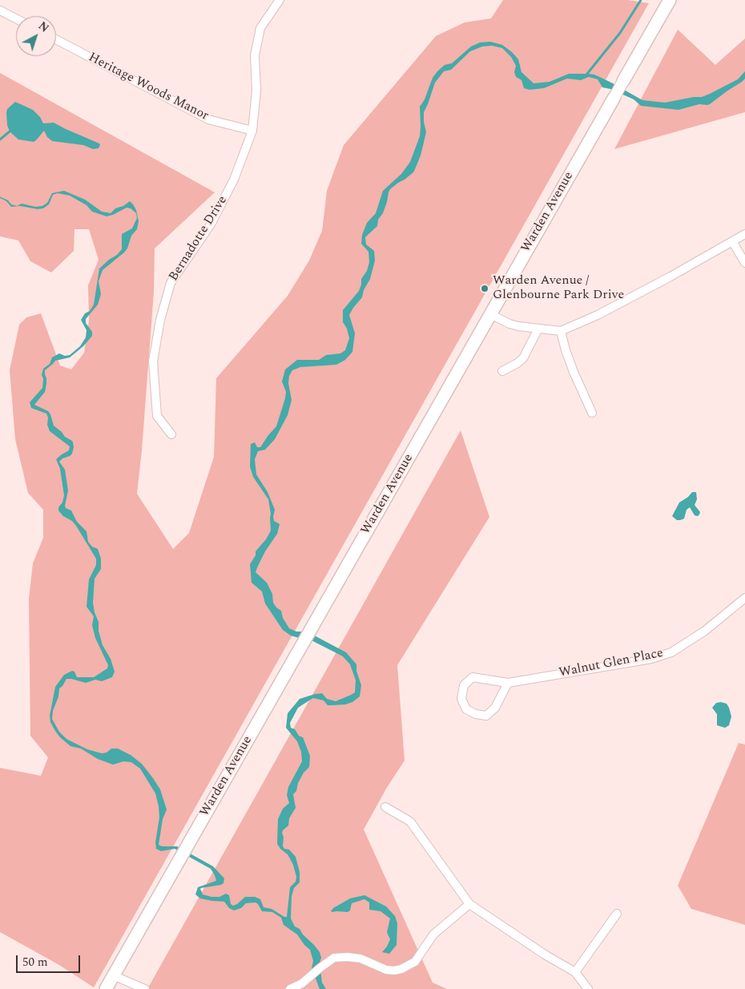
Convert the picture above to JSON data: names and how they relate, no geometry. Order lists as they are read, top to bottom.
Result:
{
  "streets": {
    "main road": ["Warden Avenue"],
    "street": ["Heritage Woods Manor", "Bernadotte Drive", "Walnut Glen Place"]
  },
  "crossings": [
    ["Heritage Woods Manor", "Bernadotte Drive"]
  ],
  "places": ["Warden Avenue / Glenbourne Park Drive"],
  "scale_bar": "50 m",
  "north": "top right"
}
